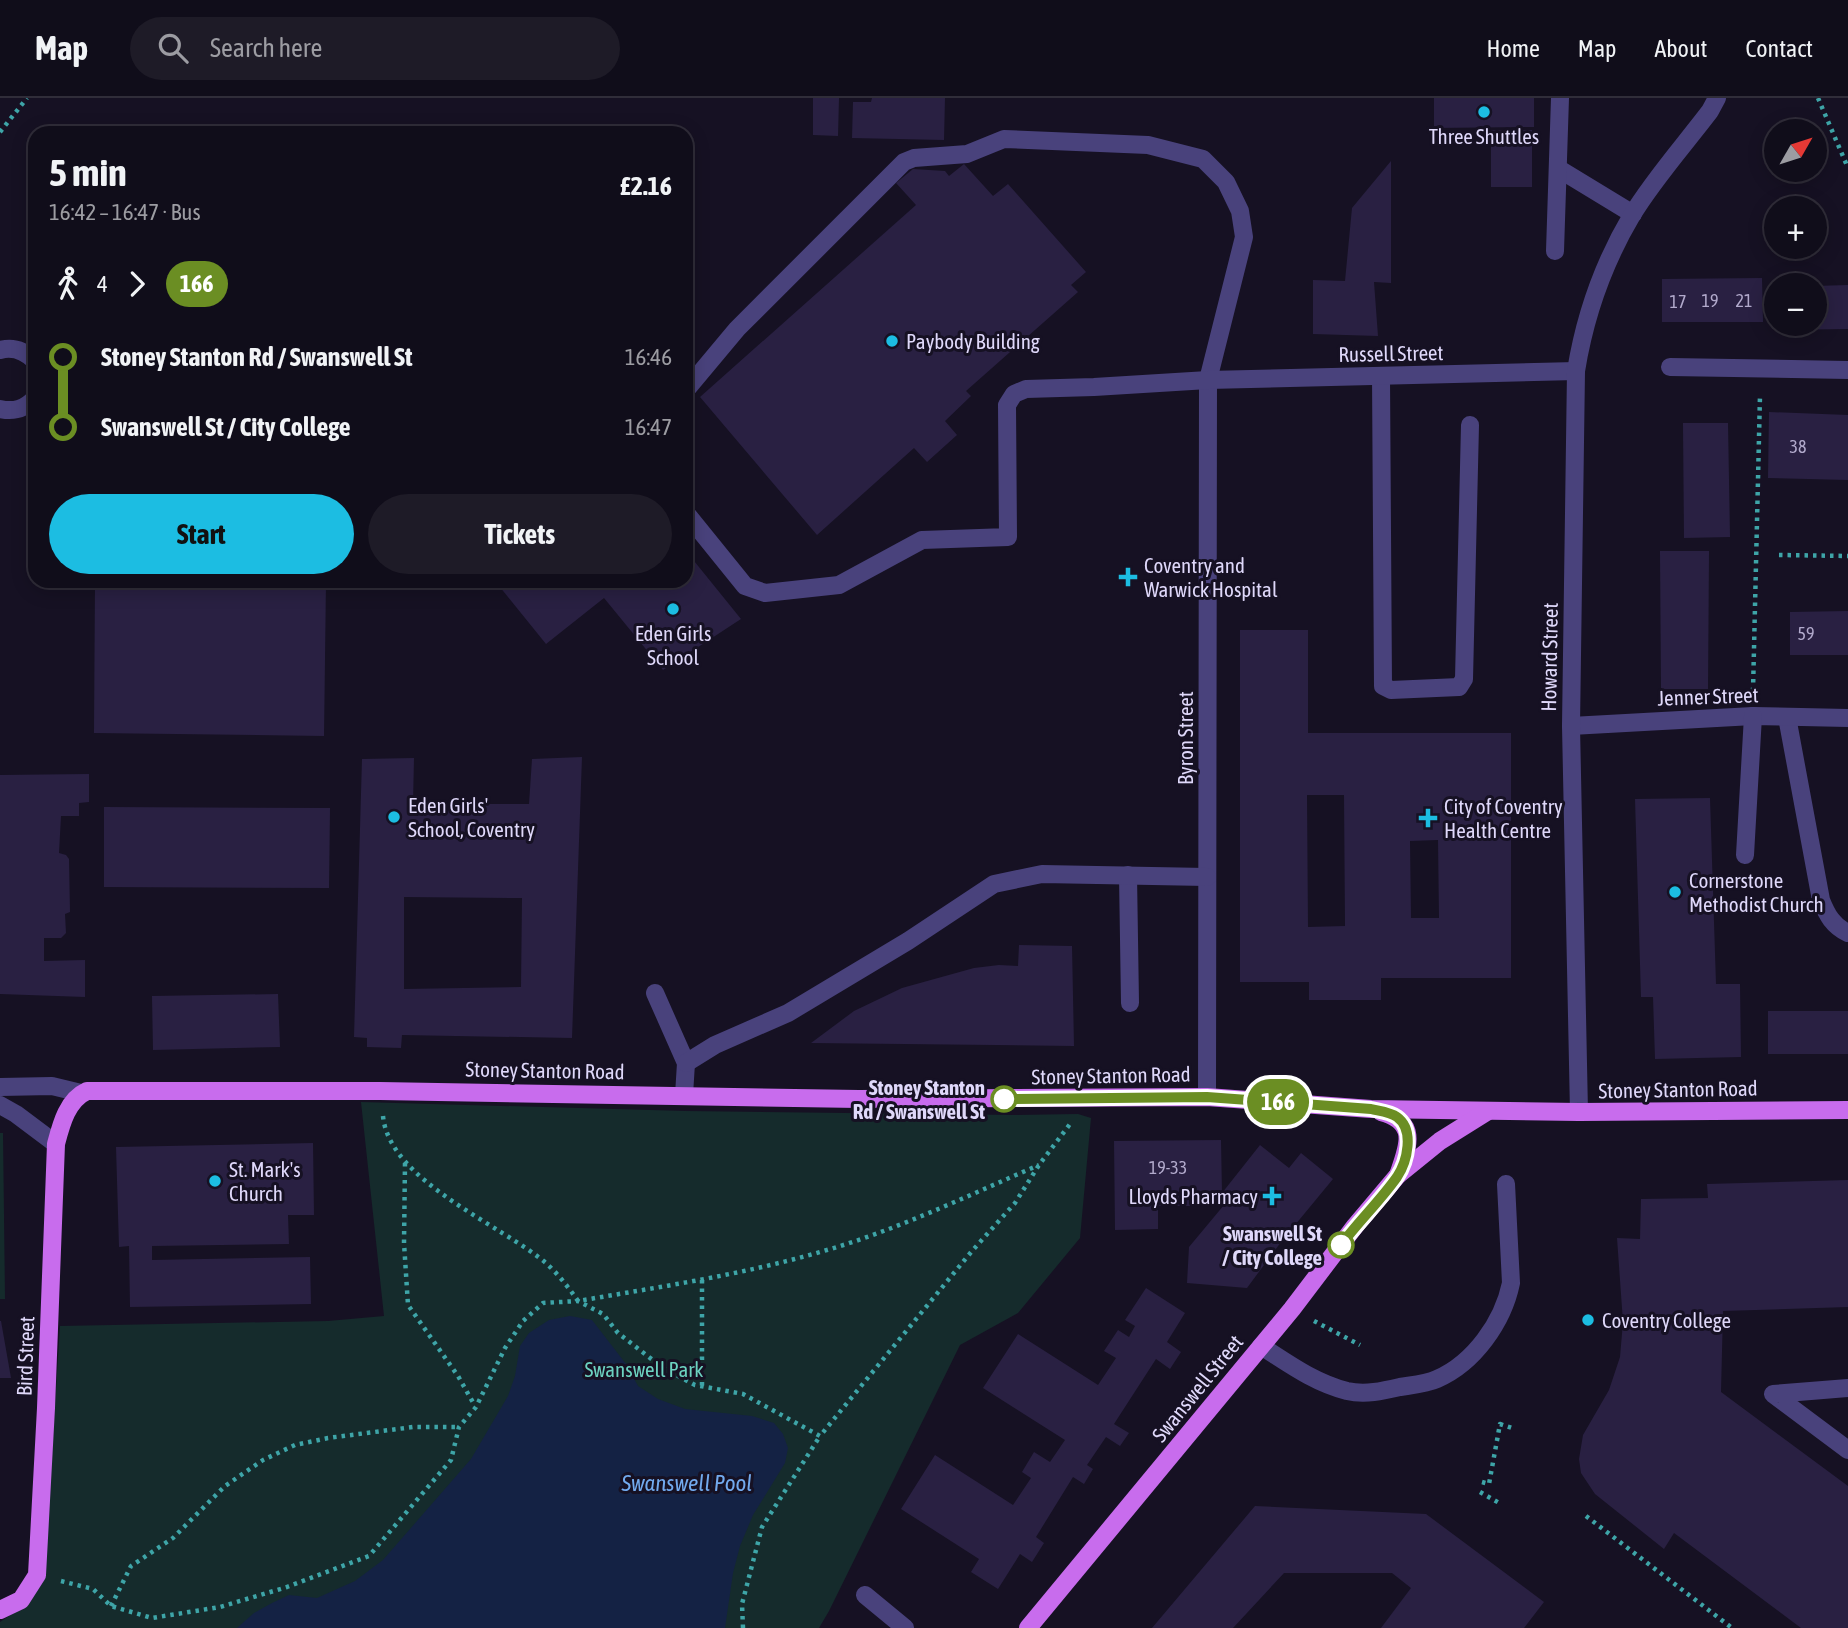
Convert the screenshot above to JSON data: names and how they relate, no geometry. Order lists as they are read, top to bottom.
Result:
{
  "streets": {
    "main road": ["Stoney Stanton Road", "Bird Street", "Swanswell Street"],
    "street": [
      "Russell Street",
      "Howard Street",
      "Jenner Street",
      "Byron Street"
    ]
  },
  "crossings": [
    ["Russell Street", "Howard Street"],
    ["Russell Street", "Byron Street"],
    ["Howard Street", "Jenner Street"],
    ["Howard Street", "Stoney Stanton Road"],
    ["Byron Street", "Stoney Stanton Road"],
    ["Stoney Stanton Road", "Bird Street"],
    ["Stoney Stanton Road", "Swanswell Street"]
  ],
  "water": ["Swanswell Pool"],
  "parks": ["Swanswell Park"],
  "places": {
    "other": [
      "Three Shuttles",
      "Paybody Building",
      "Eden Girls School",
      "Eden Girls' School, Coventry",
      "Cornerstone Methodist Church",
      "Stoney Stanton Rd / Swanswell St",
      "St. Mark's Church",
      "Swanswell St / City College",
      "Coventry College"
    ],
    "health": ["Coventry and Warwick Hospital", "City of Coventry Health Centre", "Lloyds Pharmacy"]
  },
  "lines": ["bus line 166"],
  "house_numbers": [
    "19",
    "21",
    "17",
    "38",
    "59",
    "19-33"
  ],
  "north": "top right",
  "page": {
    "header": "Map",
    "search": "Search here",
    "nav": [
      "Home",
      "Map",
      "About",
      "Contact"
    ],
    "on_map": "166",
    "map_buttons": ["+", "−"],
    "heading": ["5 min", "16:42 – 16:47 · Bus", "£2.16"],
    "legs": ["4", "166"],
    "list": [
      {
        "name": "Stoney Stanton Rd / Swanswell St",
        "value": "16:46"
      },
      {
        "name": "Swanswell St / City College",
        "value": "16:47"
      }
    ],
    "buttons": ["Start", "Tickets"]
  }
}
